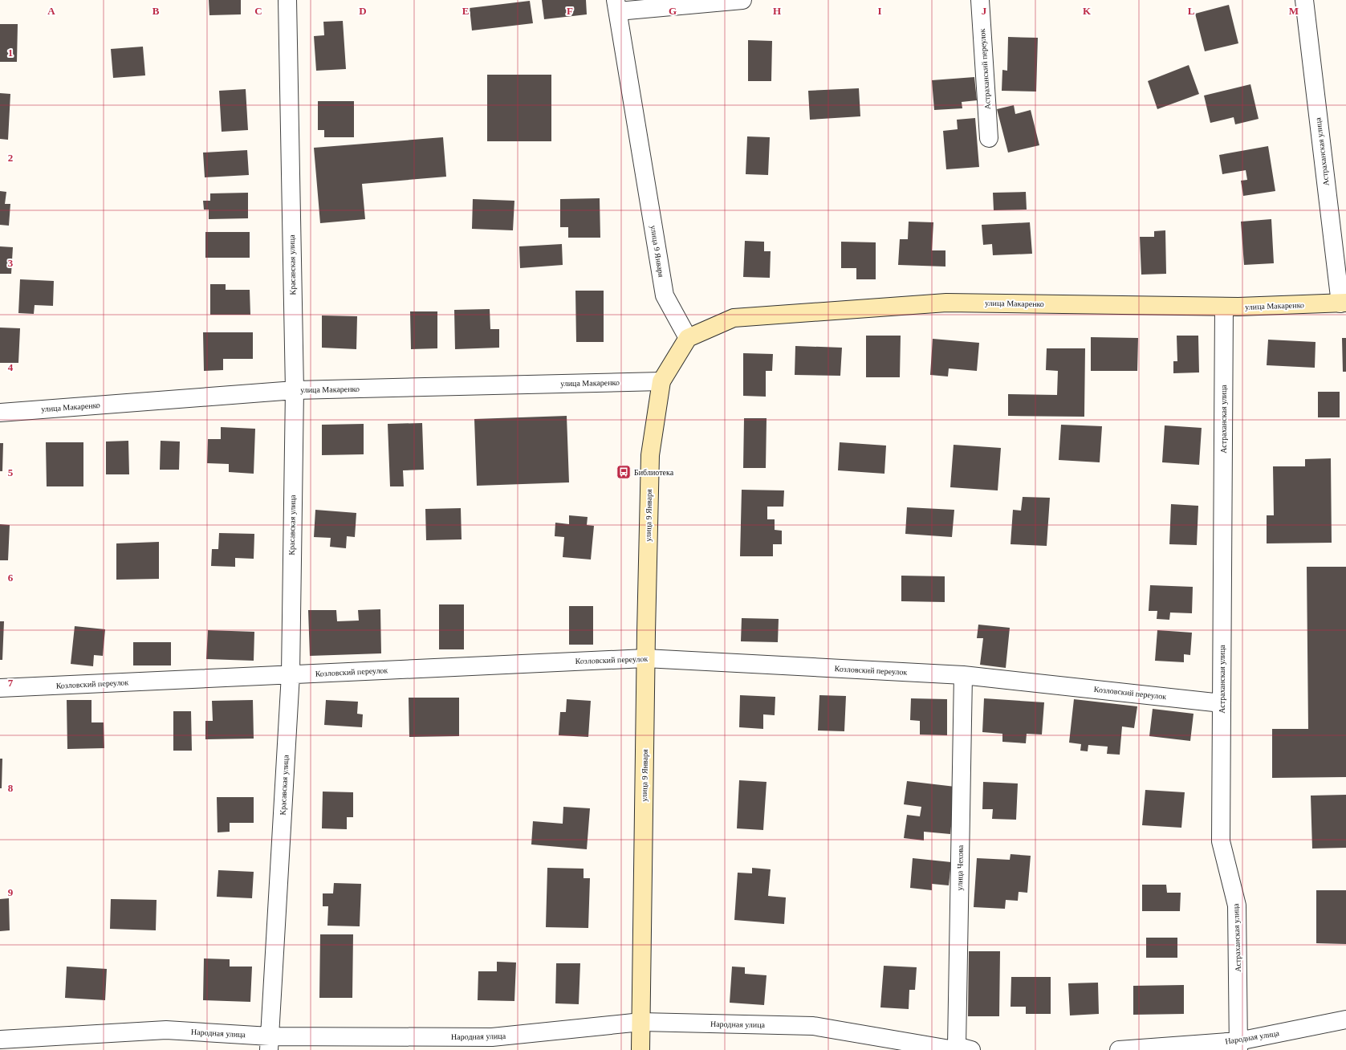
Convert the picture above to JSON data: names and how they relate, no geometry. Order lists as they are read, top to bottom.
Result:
{
  "streets": {
    "main road": ["улица 9 Января", "улица Макаренко"],
    "street": [
      "Астраханский переулок",
      "Астраханская улица",
      "Красавская улица",
      "Козловский переулок",
      "улица Чехова",
      "Народная улица"
    ]
  },
  "crossings": [
    ["Астраханская улица", "улица Макаренко"],
    ["Астраханская улица", "Козловский переулок"],
    ["Астраханская улица", "Народная улица"],
    ["улица 9 Января", "улица Макаренко"],
    ["улица 9 Января", "Козловский переулок"],
    ["улица 9 Января", "Народная улица"],
    ["Красавская улица", "улица Макаренко"],
    ["Красавская улица", "Козловский переулок"],
    ["Красавская улица", "Народная улица"],
    ["Козловский переулок", "улица Чехова"]
  ],
  "places": {
    "bus stop": ["Библиотека"]
  },
  "grid": {
    "columns": [
      "A",
      "B",
      "C",
      "D",
      "E",
      "F",
      "G",
      "H",
      "I",
      "J",
      "K",
      "L",
      "M"
    ],
    "rows": [
      "1",
      "2",
      "3",
      "4",
      "5",
      "6",
      "7",
      "8",
      "9"
    ]
  }
}
